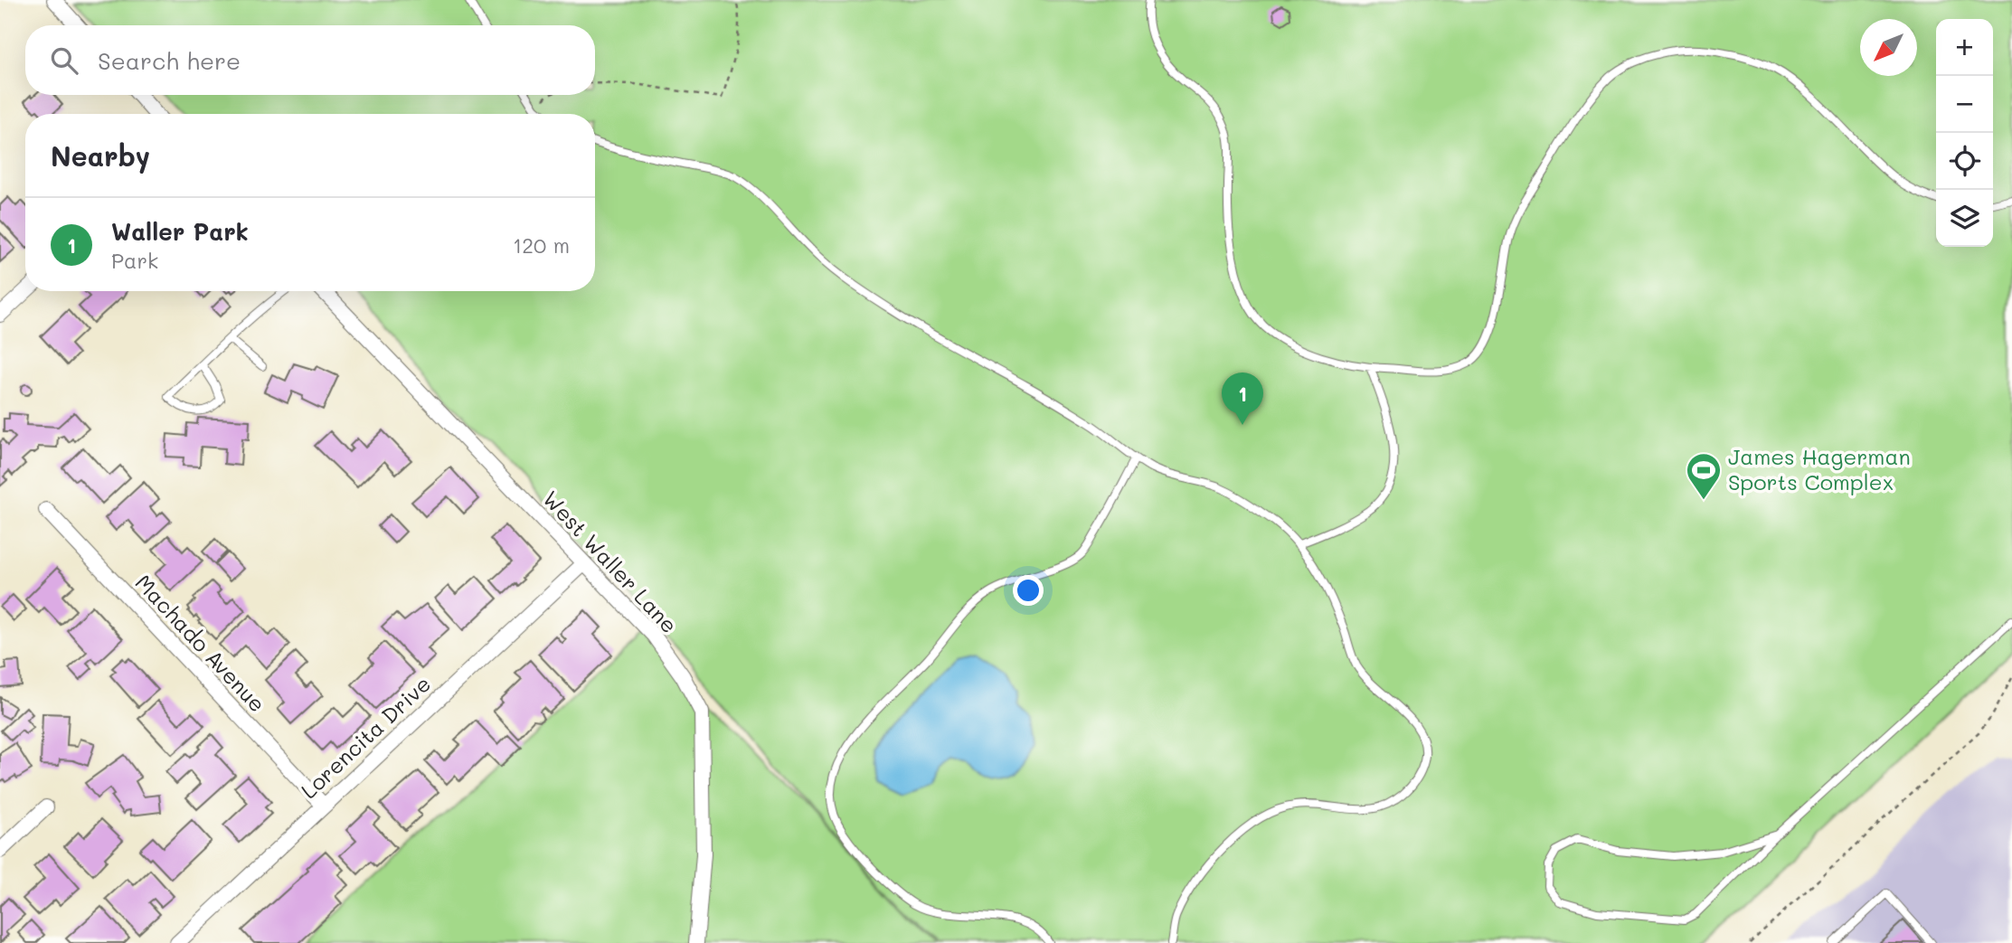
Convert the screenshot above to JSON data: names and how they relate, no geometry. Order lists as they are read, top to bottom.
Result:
{
  "streets": {
    "street": ["West Waller Lane", "Machado Avenue", "Lorencita Drive"]
  },
  "crossings": [
    ["West Waller Lane", "Lorencita Drive"],
    ["Machado Avenue", "Lorencita Drive"]
  ],
  "places": {
    "sports": ["James Hagerman Sports Complex"]
  },
  "north": "bottom left",
  "page": {
    "map_buttons": ["+", "−"],
    "search": "Search here",
    "heading": "Nearby",
    "list": [
      {
        "mark": "1",
        "name": "Waller Park",
        "note": "Park",
        "value": "120 m"
      }
    ],
    "pins": "1"
  }
}
